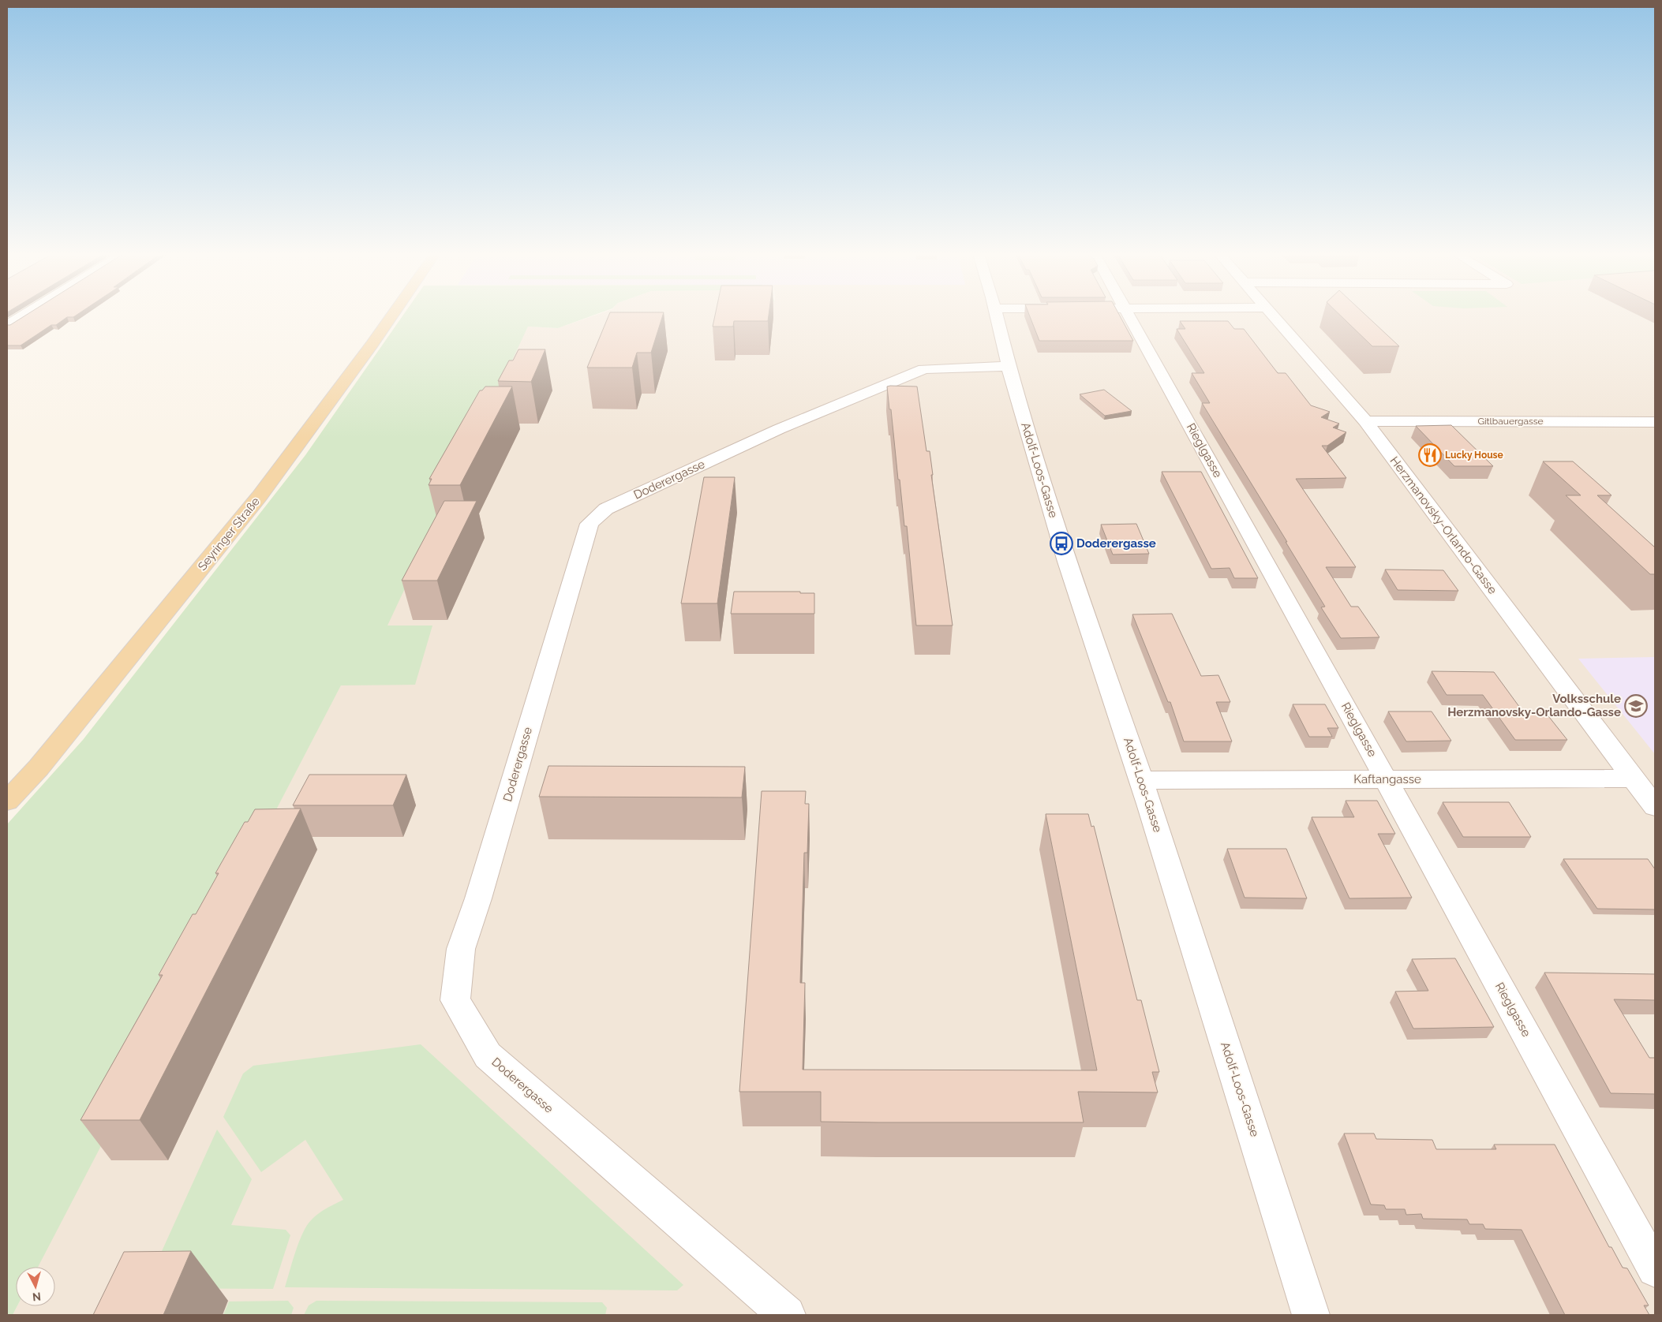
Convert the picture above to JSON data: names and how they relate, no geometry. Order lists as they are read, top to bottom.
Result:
{
  "streets": {
    "main road": ["Seyringer Straße"],
    "street": [
      "Gitlbauergasse",
      "Rieglgasse",
      "Adolf-Loos-Gasse",
      "Doderergasse",
      "Herzmanovsky-Orlando-Gasse",
      "Kaftangasse"
    ]
  },
  "crossings": [
    ["Gitlbauergasse", "Herzmanovsky-Orlando-Gasse"],
    ["Rieglgasse", "Kaftangasse"],
    ["Adolf-Loos-Gasse", "Doderergasse"],
    ["Adolf-Loos-Gasse", "Kaftangasse"],
    ["Herzmanovsky-Orlando-Gasse", "Kaftangasse"]
  ],
  "places": {
    "restaurant": ["Lucky House"],
    "bus stop": ["Doderergasse"],
    "school or university": ["Volksschule Herzmanovsky-Orlando-Gasse"]
  },
  "north": "bottom"
}
